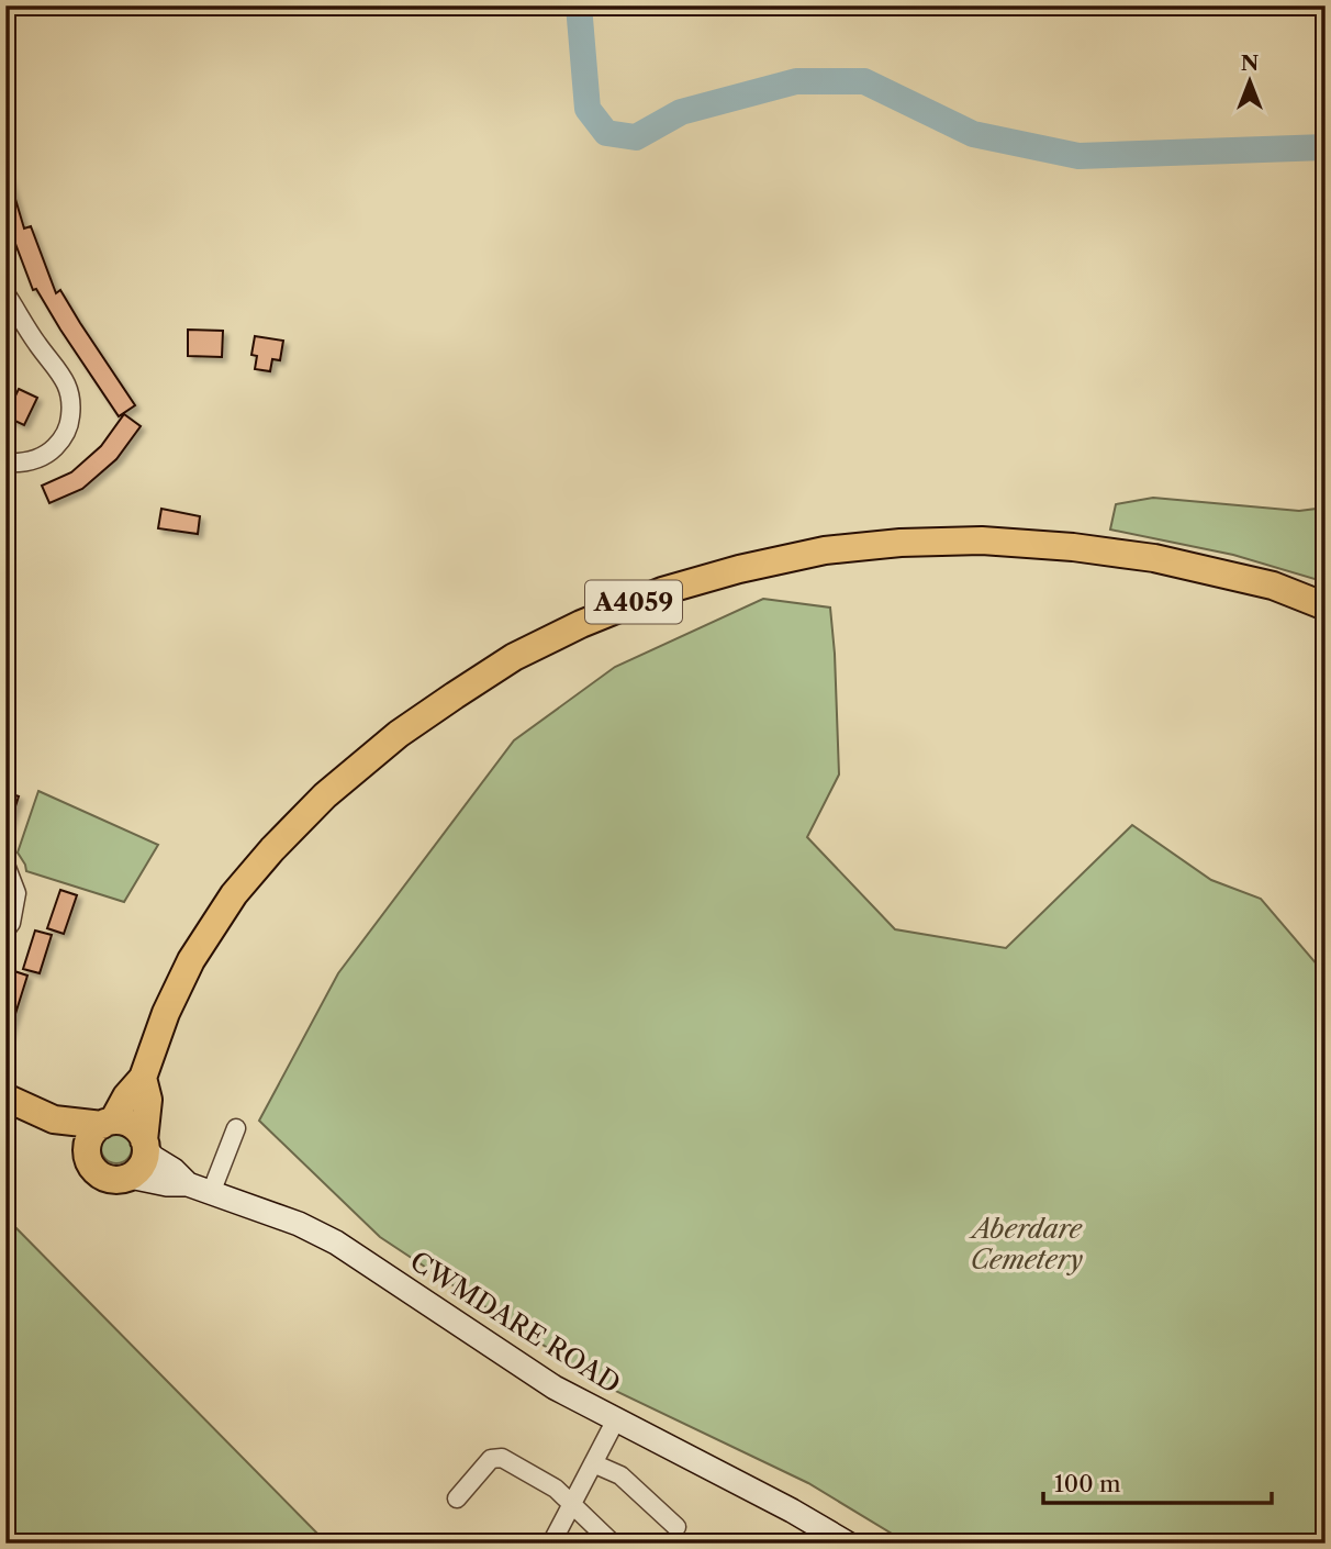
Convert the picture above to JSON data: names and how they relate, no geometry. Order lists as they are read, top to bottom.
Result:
{
  "streets": {
    "main road": ["A4059", "CWMDARE ROAD"]
  },
  "crossings": [
    ["A4059", "CWMDARE ROAD"]
  ],
  "parks": ["Aberdare Cemetery"],
  "scale_bar": "100 m",
  "north": "top"
}
